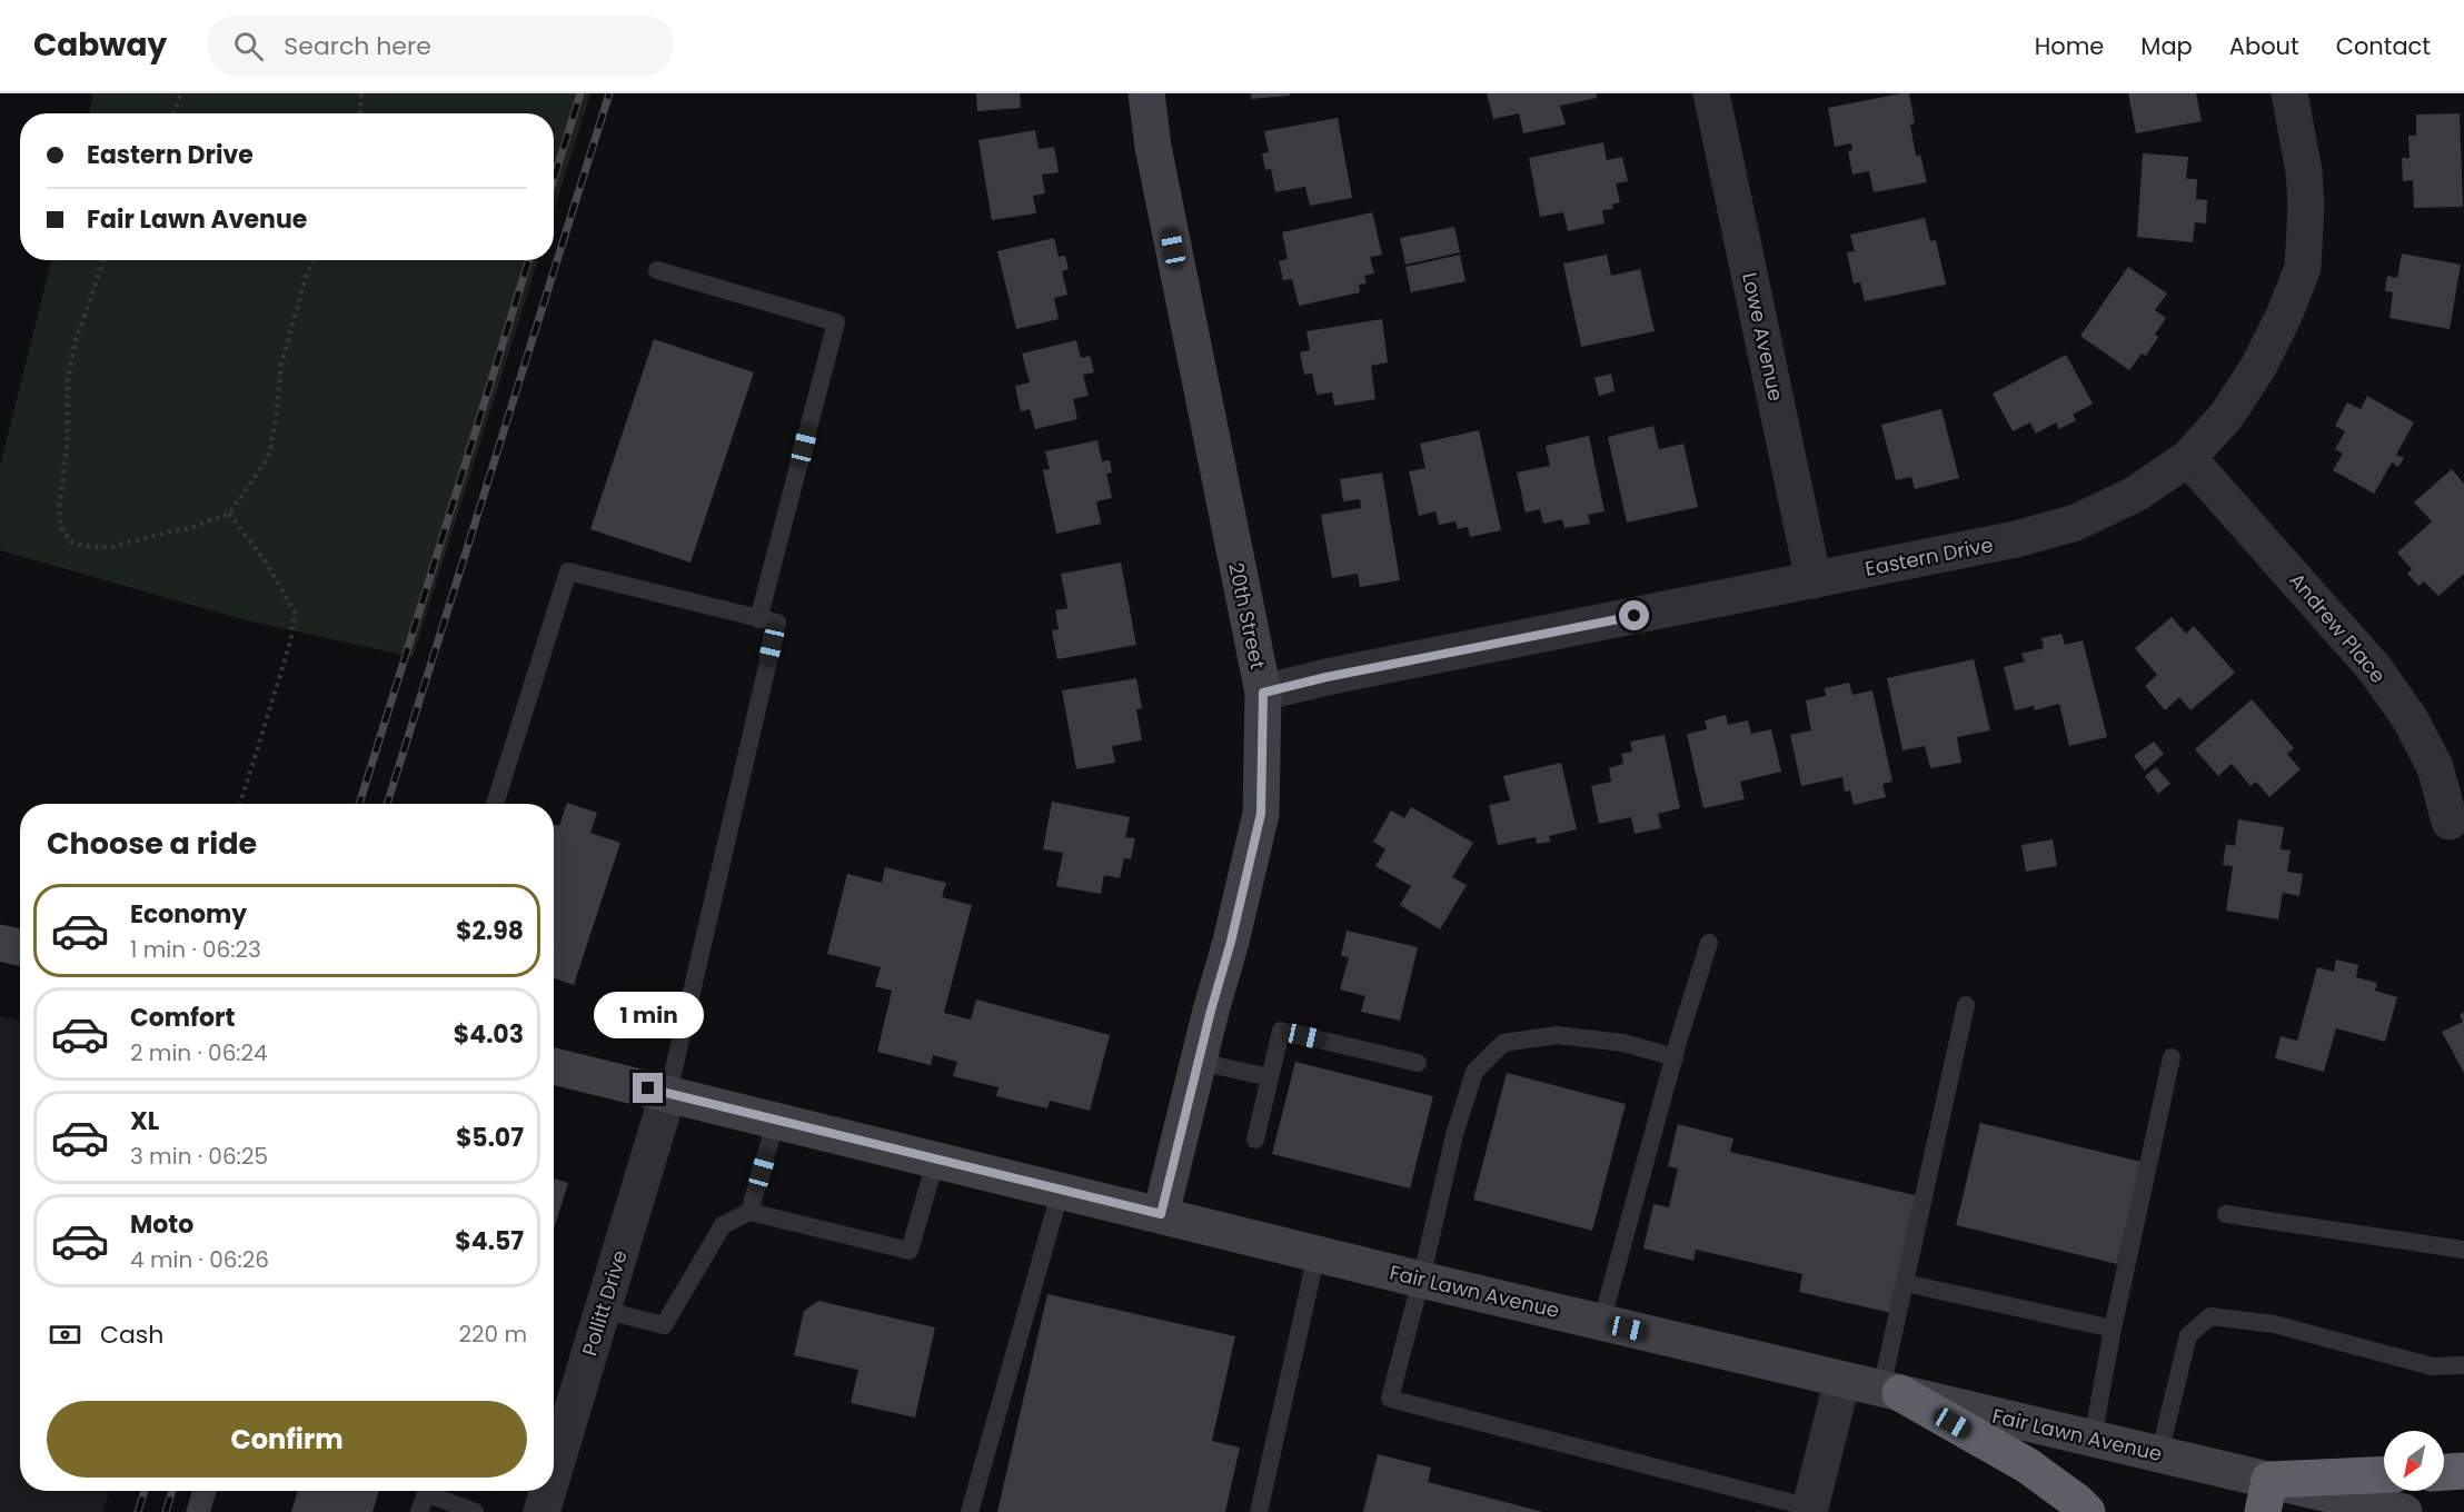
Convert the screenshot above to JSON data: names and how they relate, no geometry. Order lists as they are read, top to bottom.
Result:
{
  "streets": {
    "main road": ["20th Street", "Fair Lawn Avenue"],
    "street": [
      "Lowe Avenue",
      "Eastern Drive",
      "Andrew Place",
      "Pollitt Drive"
    ]
  },
  "crossings": [
    ["Lowe Avenue", "Eastern Drive"],
    ["Eastern Drive", "20th Street"],
    ["Eastern Drive", "Andrew Place"],
    ["20th Street", "Fair Lawn Avenue"],
    ["Fair Lawn Avenue", "Pollitt Drive"]
  ],
  "north": "bottom left",
  "page": {
    "header": "Cabway",
    "search": "Search here",
    "nav": [
      "Home",
      "Map",
      "About",
      "Contact"
    ],
    "banner": ["Eastern Drive", "Fair Lawn Avenue"],
    "heading": "Choose a ride",
    "list": [
      {
        "name": "Economy",
        "note": "1 min · 06:23",
        "value": "$2.98"
      },
      {
        "name": "Comfort",
        "note": "2 min · 06:24",
        "value": "$4.03"
      },
      {
        "name": "XL",
        "note": "3 min · 06:25",
        "value": "$5.07"
      },
      {
        "name": "Moto",
        "note": "4 min · 06:26",
        "value": "$4.57"
      }
    ],
    "bubble": "1 min",
    "pay": ["Cash", "220 m"],
    "buttons": "Confirm"
  }
}
